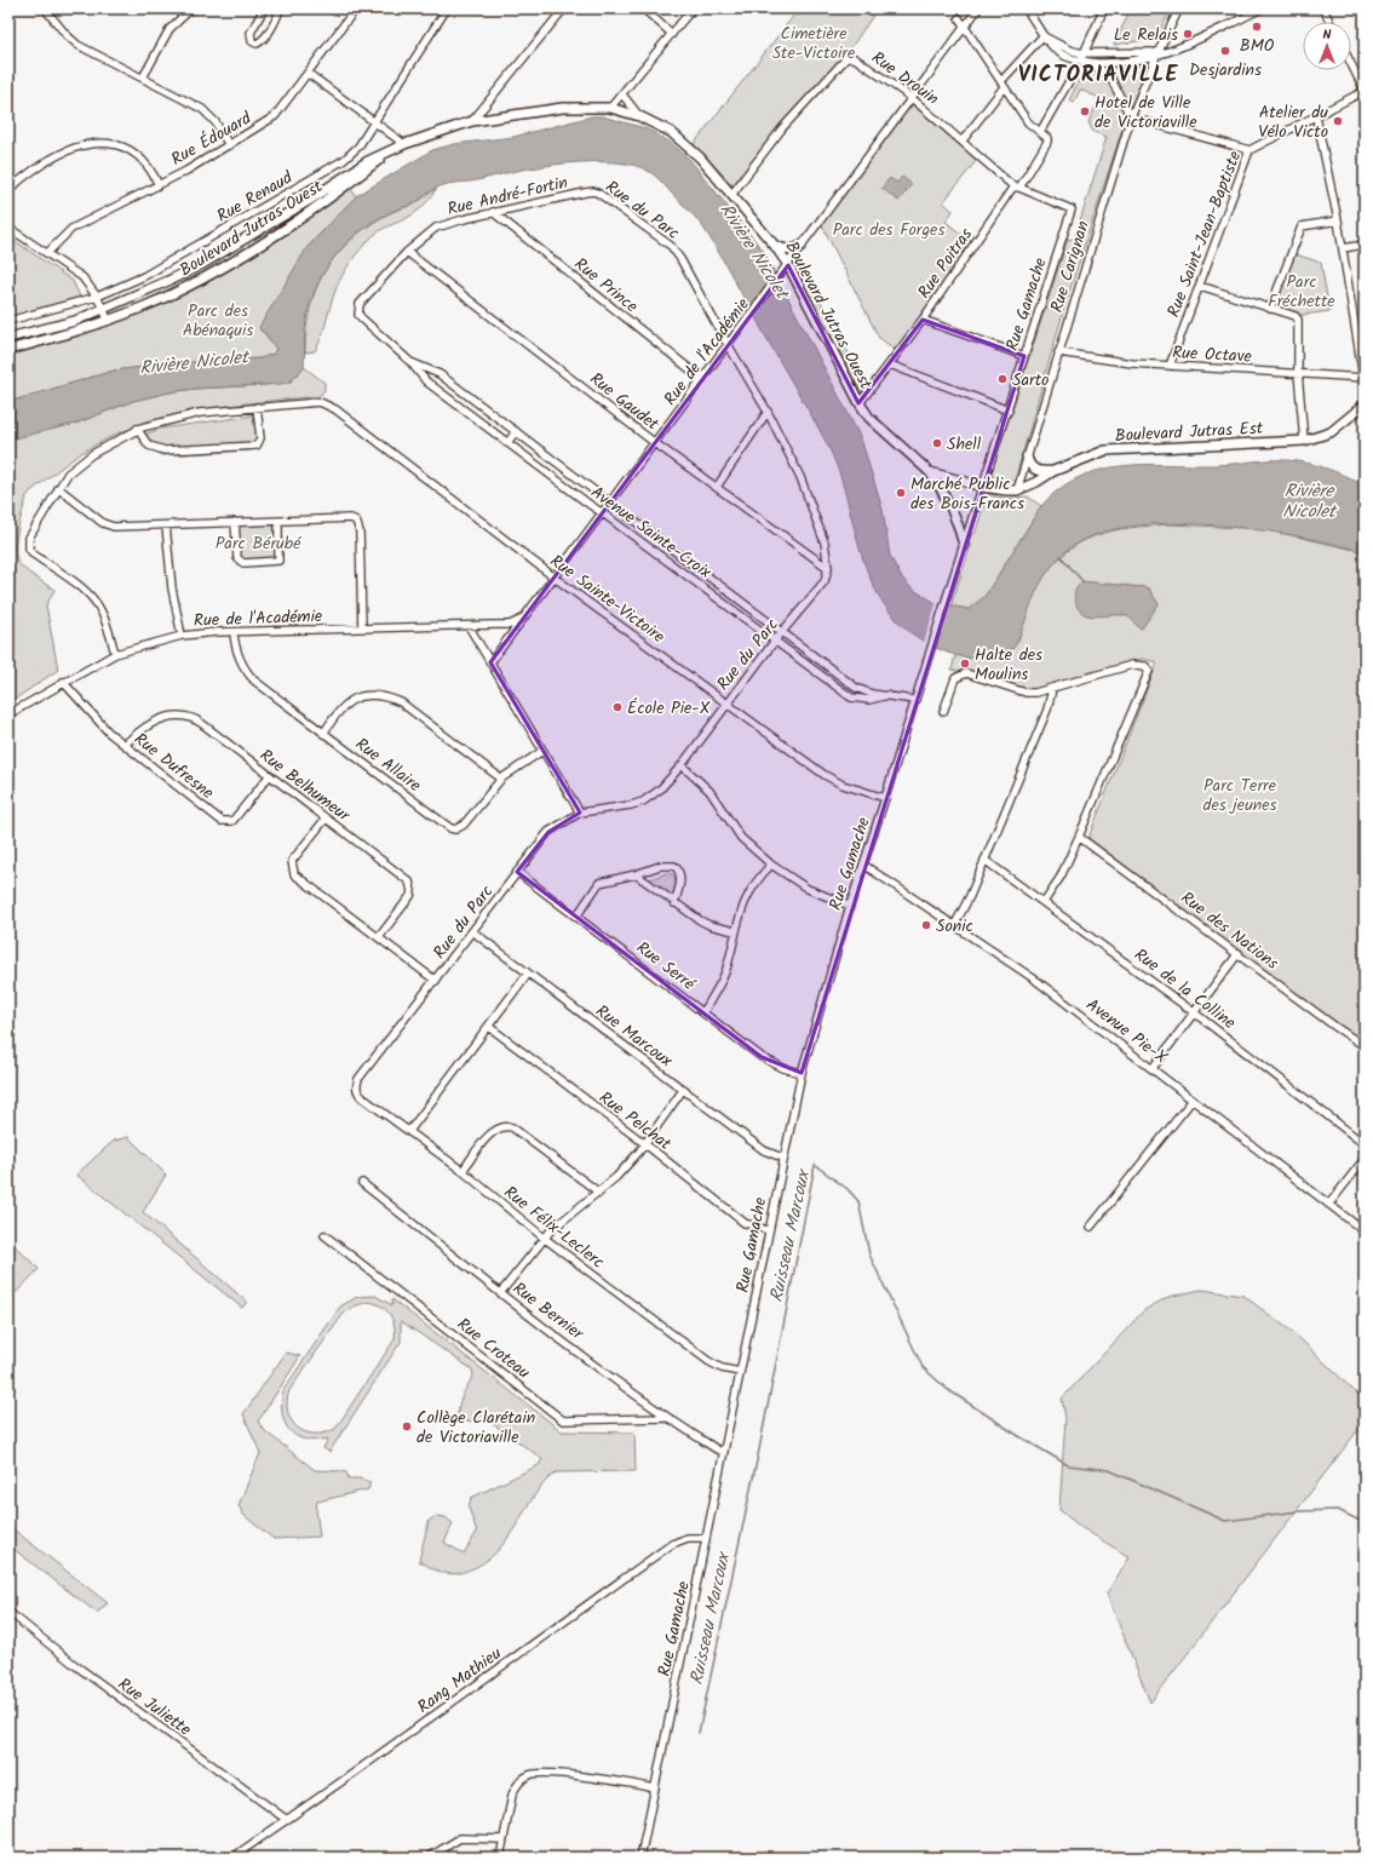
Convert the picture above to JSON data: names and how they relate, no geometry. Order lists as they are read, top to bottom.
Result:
{
  "streets": {
    "main road": ["Boulevard Jutras Ouest", "Boulevard Jutras Est"],
    "street": [
      "Rue Drouin",
      "Rue Édouard",
      "Rue André-Fortin",
      "Rue Renaud",
      "Rue du Parc",
      "Rue Saint-Jean-Baptiste",
      "Rue Poitras",
      "Rue Carignan",
      "Rue Prince",
      "Rue Gamache",
      "Rue de l'Académie",
      "Rue Octave",
      "Rue Gaudet",
      "Avenue Sainte-Croix",
      "Rue Sainte-Victoire",
      "Rue Allaire",
      "Rue Dufresne",
      "Rue Belhumeur",
      "Rue des Nations",
      "Rue Serré",
      "Rue de la Colline",
      "Avenue Pie-X",
      "Rue Marcoux",
      "Rue Pelchat",
      "Rue Félix-Leclerc",
      "Rue Bernier",
      "Rue Croteau",
      "Rang Mathieu",
      "Rue Juliette"
    ]
  },
  "crossings": [
    ["Rue Drouin", "Boulevard Jutras Ouest"],
    ["Rue Drouin", "Rue Poitras"],
    ["Rue Drouin", "Rue Gamache"],
    ["Rue Drouin", "Rue de l'Académie"],
    ["Rue André-Fortin", "Rue du Parc"],
    ["Rue André-Fortin", "Rue Prince"],
    ["Rue André-Fortin", "Rue Gaudet"],
    ["Rue André-Fortin", "Avenue Sainte-Croix"],
    ["Rue du Parc", "Rue de l'Académie"],
    ["Rue du Parc", "Rue Gaudet"],
    ["Rue du Parc", "Avenue Sainte-Croix"],
    ["Rue du Parc", "Rue Sainte-Victoire"],
    ["Rue du Parc", "Rue Serré"],
    ["Rue du Parc", "Rue Marcoux"],
    ["Rue du Parc", "Rue Félix-Leclerc"],
    ["Boulevard Jutras Ouest", "Rue Poitras"],
    ["Boulevard Jutras Ouest", "Rue Gamache"],
    ["Boulevard Jutras Ouest", "Rue de l'Académie"],
    ["Boulevard Jutras Ouest", "Boulevard Jutras Est"],
    ["Rue Saint-Jean-Baptiste", "Rue Octave"],
    ["Rue Carignan", "Rue Octave"],
    ["Rue Carignan", "Boulevard Jutras Est"],
    ["Rue Prince", "Rue de l'Académie"],
    ["Rue Gamache", "Boulevard Jutras Est"],
    ["Rue Gamache", "Avenue Sainte-Croix"],
    ["Rue Gamache", "Rue Sainte-Victoire"],
    ["Rue Gamache", "Rue Serré"],
    ["Rue Gamache", "Avenue Pie-X"],
    ["Rue Gamache", "Rue Marcoux"],
    ["Rue Gamache", "Rue Pelchat"],
    ["Rue Gamache", "Rue Félix-Leclerc"],
    ["Rue Gamache", "Rue Bernier"],
    ["Rue Gamache", "Rang Mathieu"],
    ["Rue de l'Académie", "Rue Gaudet"],
    ["Rue de l'Académie", "Avenue Sainte-Croix"],
    ["Rue de l'Académie", "Rue Sainte-Victoire"],
    ["Rue de l'Académie", "Rue Allaire"],
    ["Rue de l'Académie", "Rue Dufresne"],
    ["Rue Dufresne", "Rue Belhumeur"],
    ["Rue Bernier", "Rue Croteau"],
    ["Rang Mathieu", "Rue Juliette"]
  ],
  "districts": ["VICTORIAVILLE"],
  "water": ["Rivière Nicolet", "Ruisseau Marcoux"],
  "parks": [
    "Cimetière Ste-Victoire",
    "Parc des Forges",
    "Parc Fréchette",
    "Parc des Abénaquis",
    "Parc Bérubé",
    "Parc Terre des jeunes"
  ],
  "places": [
    "BMO",
    "Le Relais",
    "Desjardins",
    "Hotel de Ville de Victoriaville",
    "Atelier du Vélo Victo",
    "Sarto",
    "Shell",
    "Marché Public des Bois-Francs",
    "Halte des Moulins",
    "École Pie-X",
    "Sonic",
    "Collège Clarétain de Victoriaville"
  ],
  "north": "top"
}
